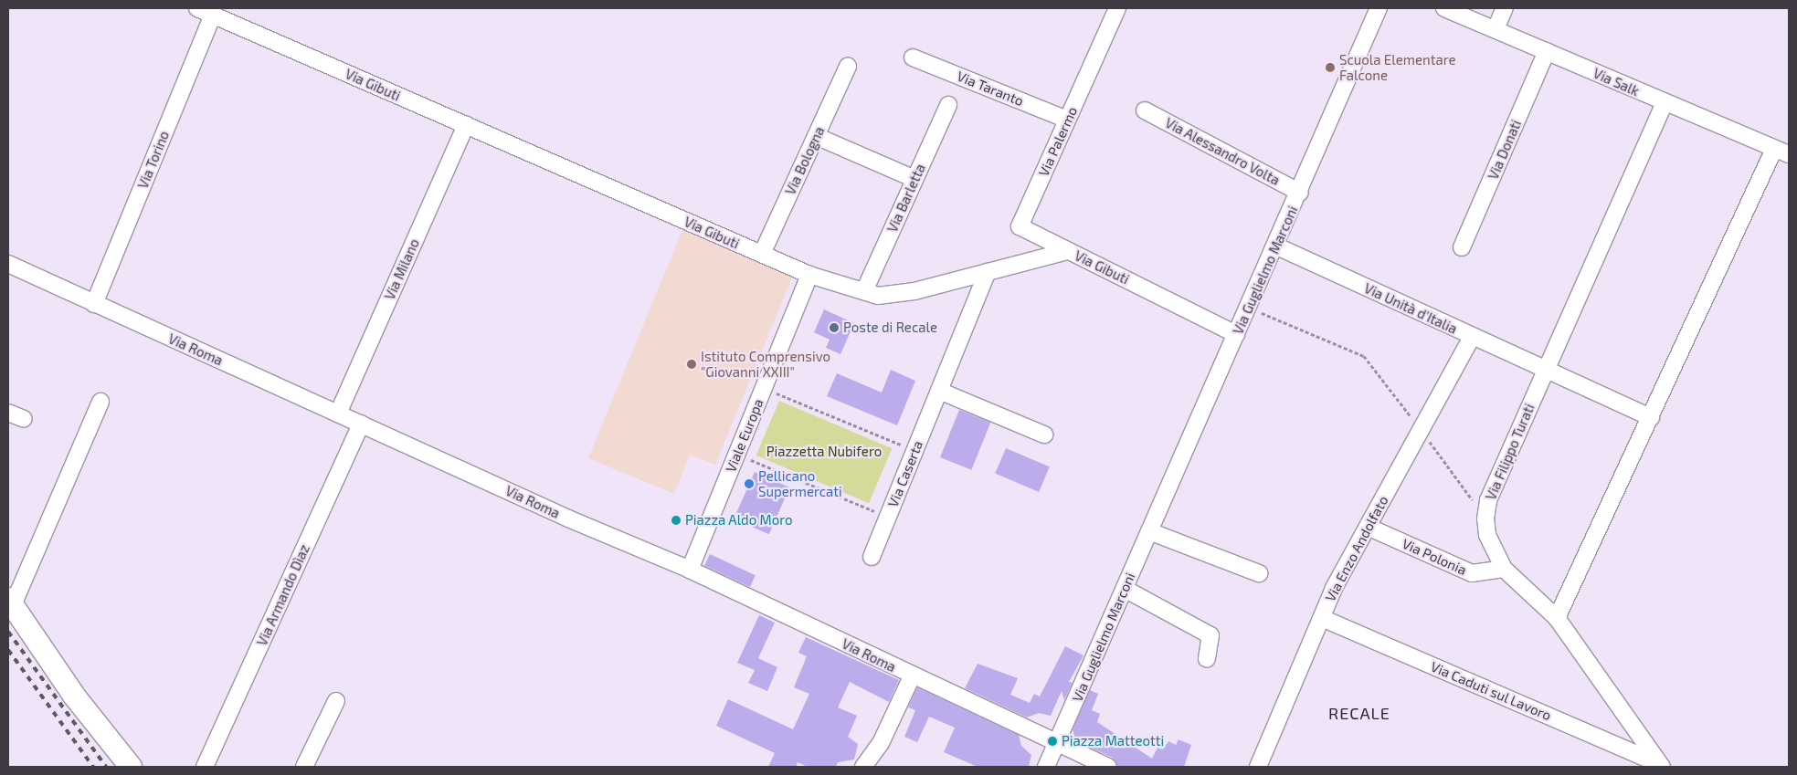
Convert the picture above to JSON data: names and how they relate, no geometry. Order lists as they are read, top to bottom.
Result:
{
  "streets": {
    "street": [
      "Via Salk",
      "Via Gibuti",
      "Via Taranto",
      "Via Palermo",
      "Via Donati",
      "Via Alessandro Volta",
      "Via Torino",
      "Via Bologna",
      "Via Barletta",
      "Via Milano",
      "Via Guglielmo Marconi",
      "Via Unità d'Italia",
      "Via Roma",
      "Viale Europa",
      "Via Filippo Turati",
      "Via Caserta",
      "Via Enzo Andolfato",
      "Via Polonia",
      "Via Armando Dìaz",
      "Via Caduti sul Lavoro"
    ]
  },
  "crossings": [
    ["Via Salk", "Via Donati"],
    ["Via Salk", "Via Filippo Turati"],
    ["Via Gibuti", "Via Palermo"],
    ["Via Gibuti", "Via Torino"],
    ["Via Gibuti", "Via Bologna"],
    ["Via Gibuti", "Via Barletta"],
    ["Via Gibuti", "Via Milano"],
    ["Via Gibuti", "Via Guglielmo Marconi"],
    ["Via Gibuti", "Viale Europa"],
    ["Via Gibuti", "Via Caserta"],
    ["Via Taranto", "Via Palermo"],
    ["Via Alessandro Volta", "Via Guglielmo Marconi"],
    ["Via Torino", "Via Roma"],
    ["Via Milano", "Via Roma"],
    ["Via Guglielmo Marconi", "Via Unità d'Italia"],
    ["Via Guglielmo Marconi", "Via Roma"],
    ["Via Unità d'Italia", "Via Filippo Turati"],
    ["Via Unità d'Italia", "Via Enzo Andolfato"],
    ["Via Roma", "Viale Europa"],
    ["Via Roma", "Via Armando Dìaz"],
    ["Via Filippo Turati", "Via Polonia"],
    ["Via Filippo Turati", "Via Caduti sul Lavoro"],
    ["Via Enzo Andolfato", "Via Polonia"],
    ["Via Enzo Andolfato", "Via Caduti sul Lavoro"]
  ],
  "districts": ["RECALE"],
  "parks": ["Piazzetta Nubifero"],
  "places": [
    "Scuola Elementare Falcone",
    "Poste di Recale",
    "Istituto Comprensivo \"Giovanni XXIII\"",
    "Pellicano Supermercati",
    "Piazza Aldo Moro",
    "Piazza Matteotti"
  ]
}
